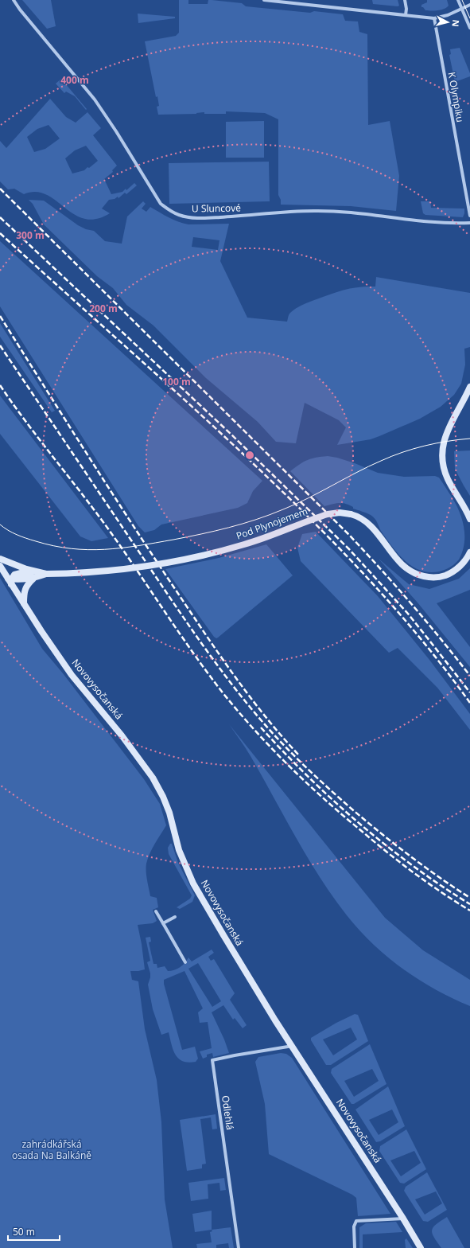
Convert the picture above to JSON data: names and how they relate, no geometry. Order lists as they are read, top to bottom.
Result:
{
  "streets": {
    "main road": ["Pod Plynojemem", "Novovysočanská"],
    "street": ["K Olympiku", "U Sluncové", "Odlehlá"]
  },
  "crossings": [
    ["Novovysočanská", "Odlehlá"]
  ],
  "parks": ["zahrádkářská osada Na Balkáně"],
  "scale_bar": "50 m",
  "north": "right",
  "rings": [
    "400 m",
    "300 m",
    "200 m",
    "100 m"
  ]
}
